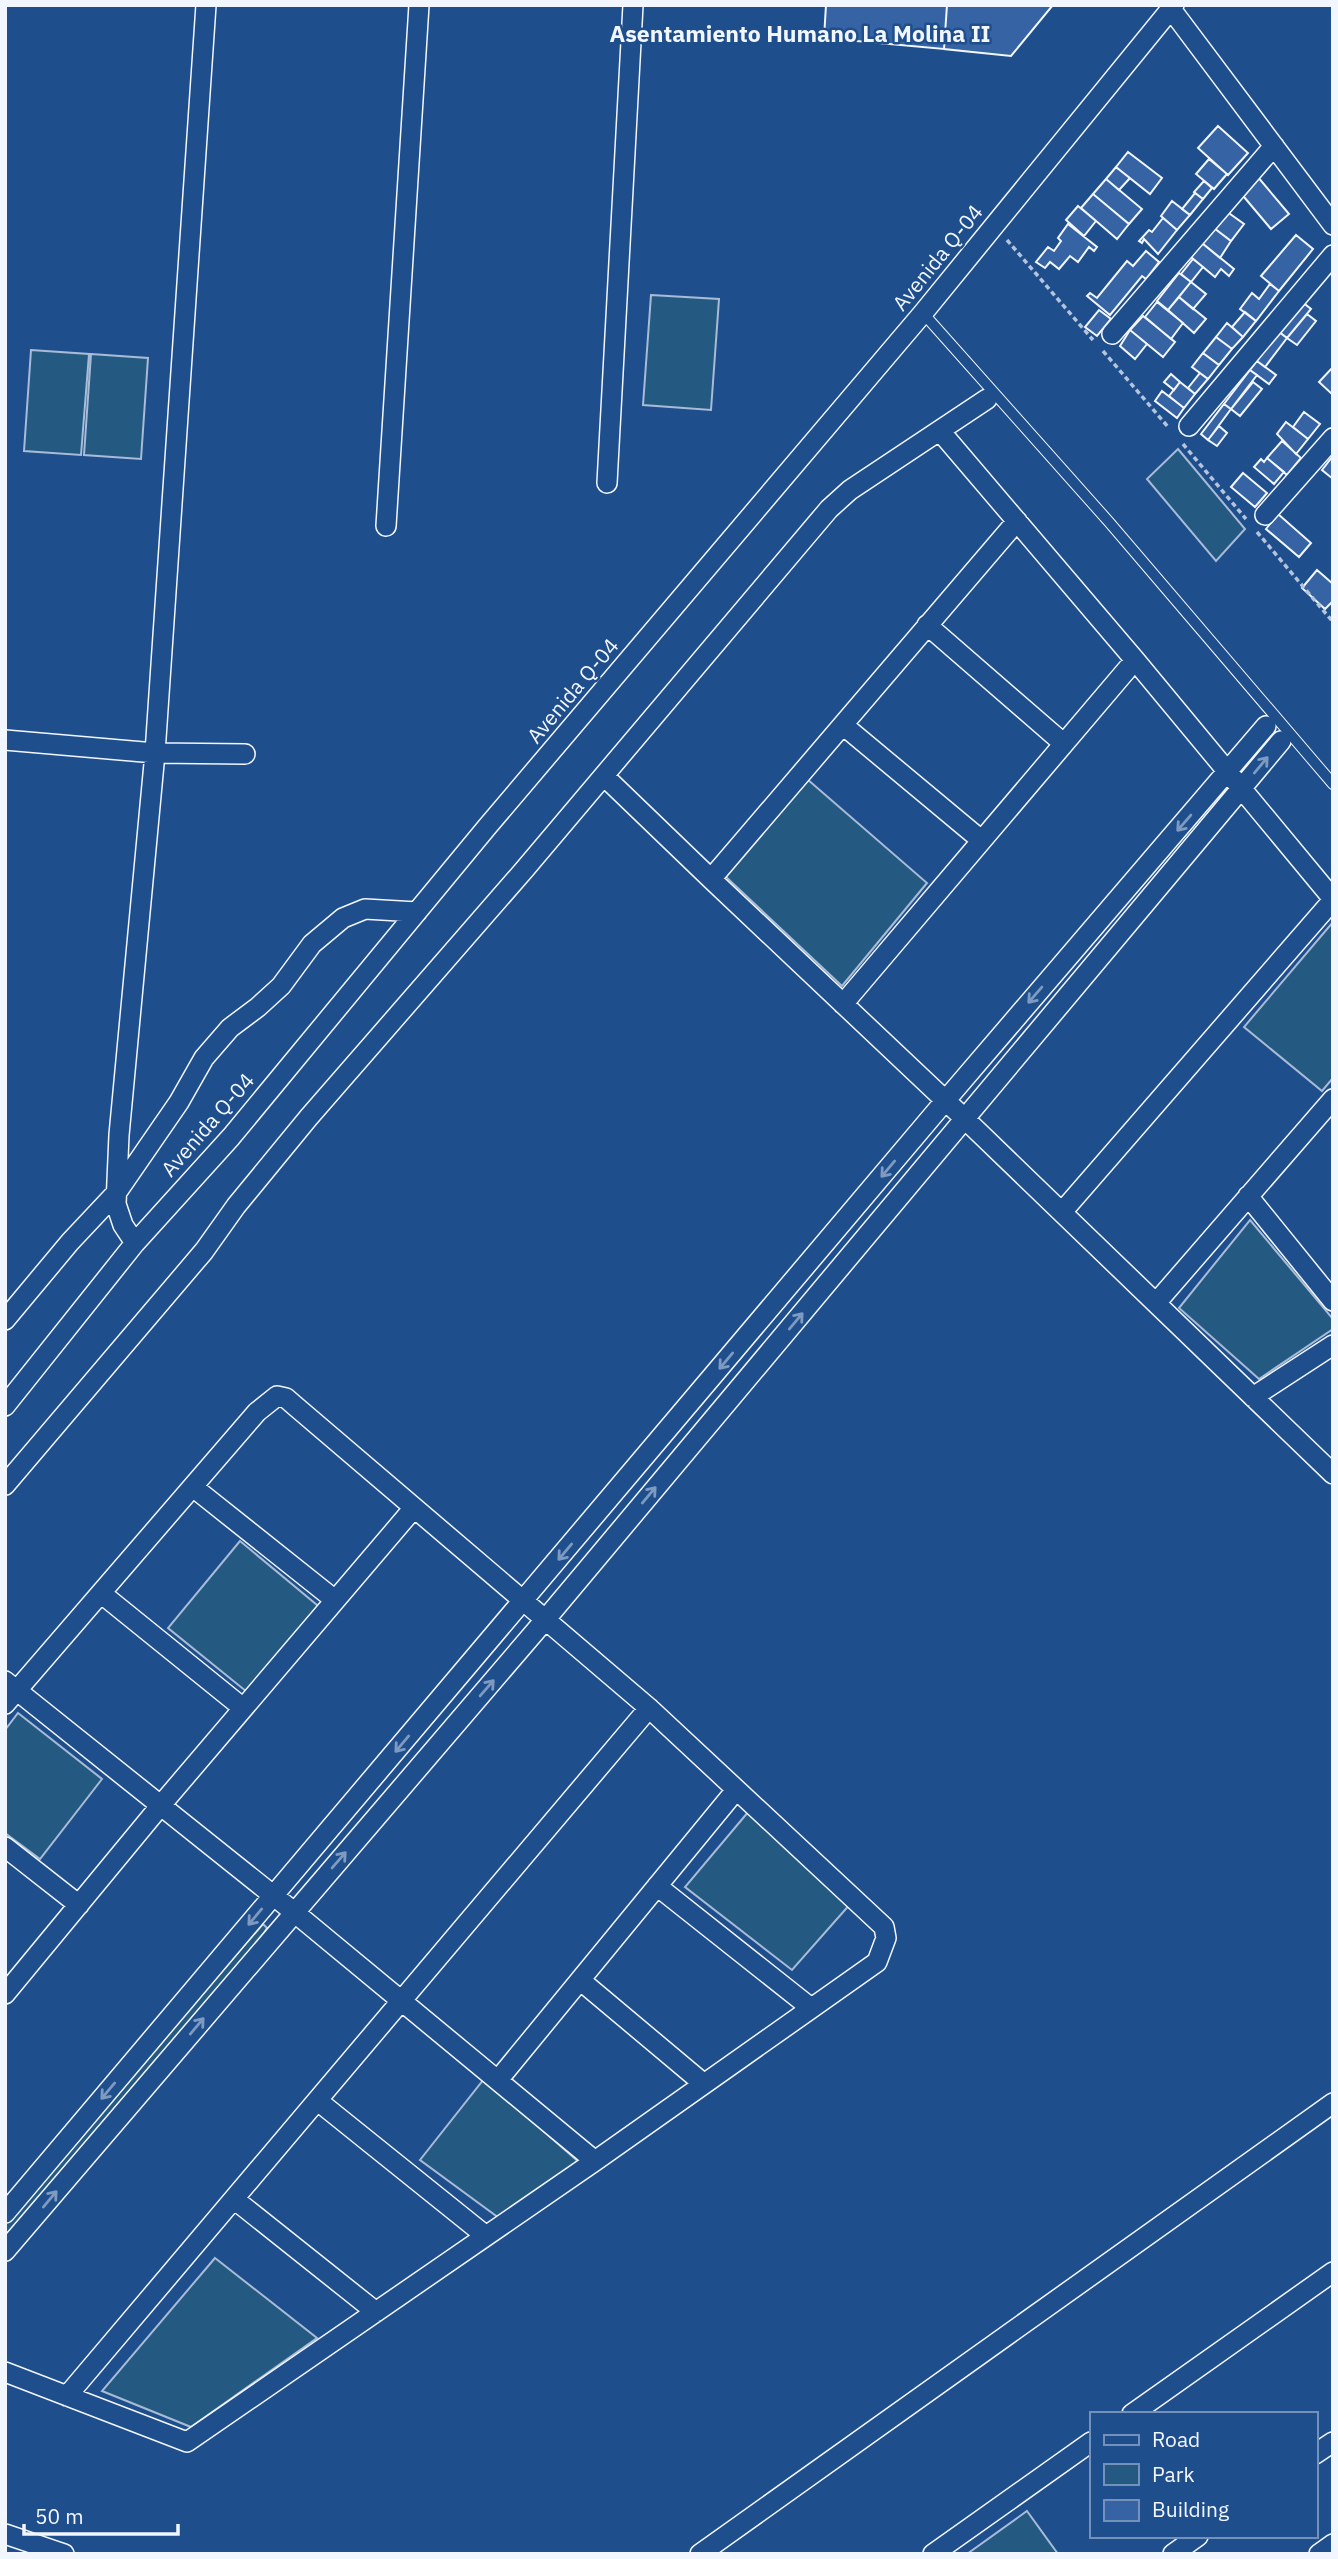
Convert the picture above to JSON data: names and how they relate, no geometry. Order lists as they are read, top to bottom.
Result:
{
  "streets": {
    "street": ["Avenida Q-04"]
  },
  "districts": ["Asentamiento Humano La Molina II"],
  "legend": ["Road", "Park", "Building"],
  "scale_bar": "50 m"
}
